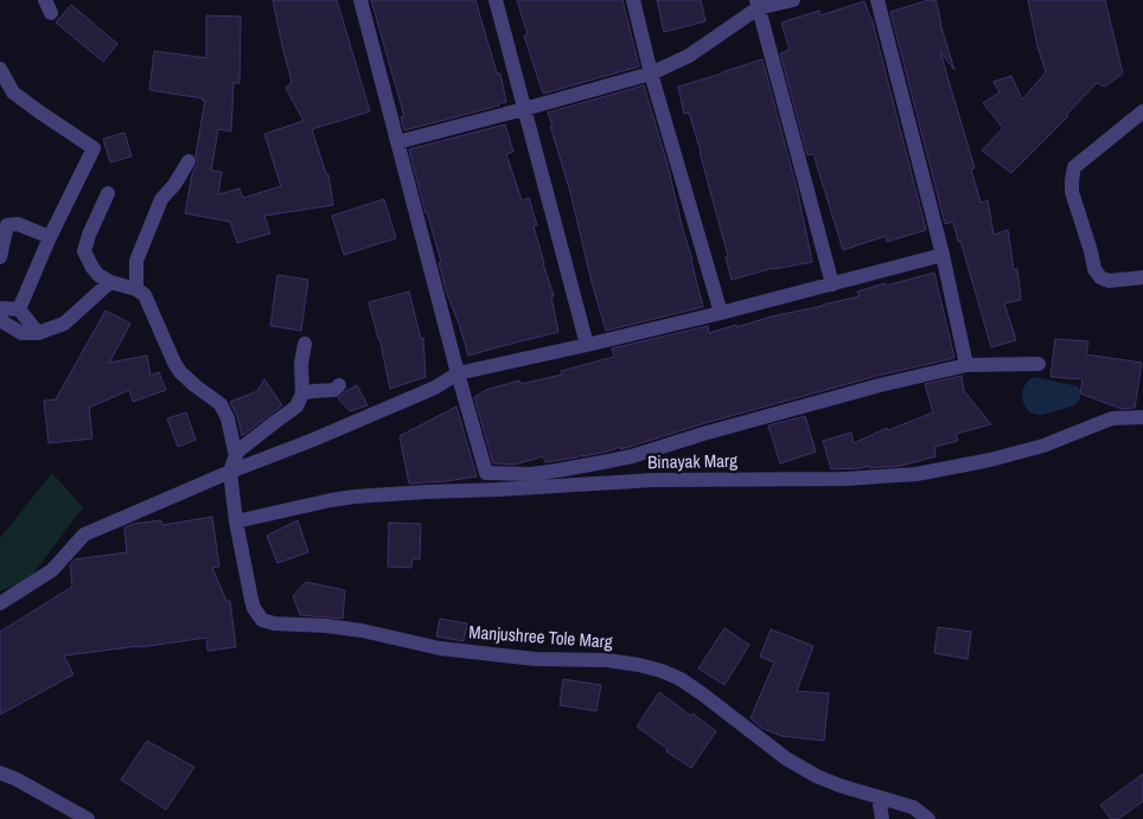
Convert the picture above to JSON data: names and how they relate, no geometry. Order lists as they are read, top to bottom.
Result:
{
  "streets": {
    "street": ["Binayak Marg", "Manjushree Tole Marg"]
  },
  "crossings": [
    ["Binayak Marg", "Manjushree Tole Marg"]
  ]
}
